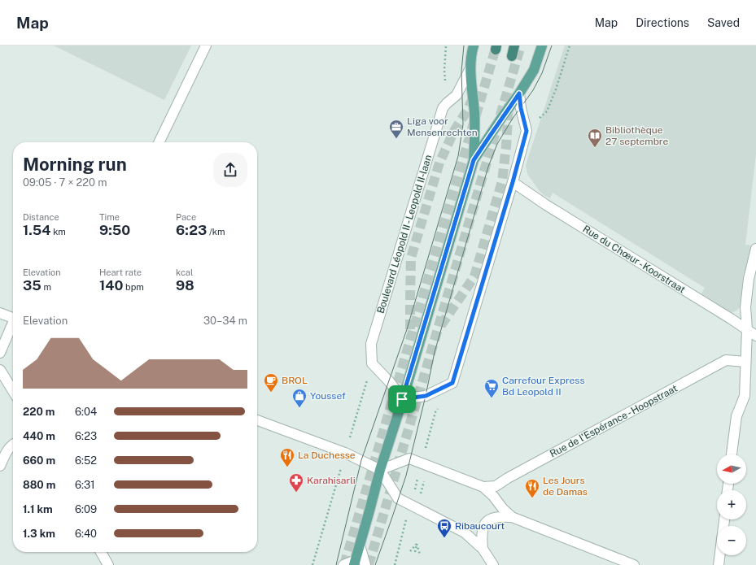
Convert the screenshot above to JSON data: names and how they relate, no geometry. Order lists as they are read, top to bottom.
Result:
{
  "streets": {
    "main road": ["Boulevard Léopold II - Leopold II-laan"],
    "street": ["Rue du Chœur - Koorstraat", "Rue de l'Espérance - Hoopstraat"]
  },
  "places": {
    "office": ["Liga voor Mensenrechten"],
    "library": ["Bibliothèque 27 septembre"],
    "cafe": ["BROL"],
    "supermarket": ["Carrefour Express Bd Leopold II"],
    "shop": ["Youssef"],
    "restaurant": ["La Duchesse", "Les Jours de Damas"],
    "pharmacy": ["Karahisarli"],
    "bus stop": ["Ribaucourt"]
  },
  "north": "left",
  "page": {
    "header": "Map",
    "nav": ["Map", "Directions", "Saved"],
    "heading": ["Morning run", "09:05 · 7 × 220 m"],
    "stats": [
      ["Distance", "1.54 km"],
      ["Time", "9:50"],
      ["Pace", "6:23 /km"],
      ["Elevation", "35 m"],
      ["Heart rate", "140 bpm"],
      ["kcal", "98"]
    ],
    "chart": ["Elevation", "30–34 m"],
    "list": [
      {
        "name": "220 m",
        "note": "6:04"
      },
      {
        "name": "440 m",
        "note": "6:23"
      },
      {
        "name": "660 m",
        "note": "6:52"
      },
      {
        "name": "880 m",
        "note": "6:31"
      },
      {
        "name": "1.1 km",
        "note": "6:09"
      },
      {
        "name": "1.3 km",
        "note": "6:40"
      }
    ],
    "map_buttons": ["+", "−"]
  }
}
